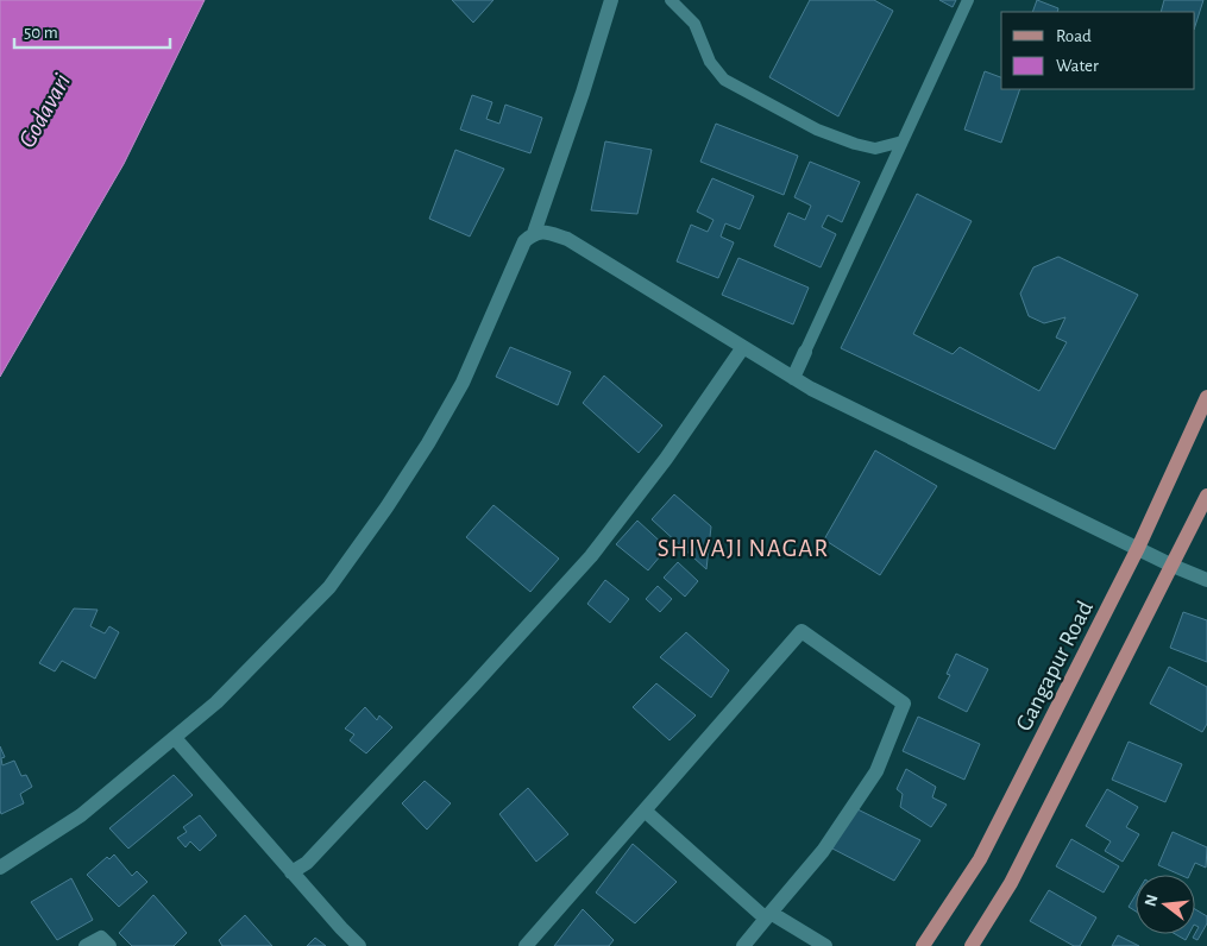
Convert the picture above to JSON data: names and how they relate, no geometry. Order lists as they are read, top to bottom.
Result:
{
  "streets": {
    "main road": ["Gangapur Road"]
  },
  "districts": ["SHIVAJI NAGAR"],
  "water": ["Godavari"],
  "legend": ["Road", "Water"],
  "scale_bar": "50 m",
  "north": "left"
}
